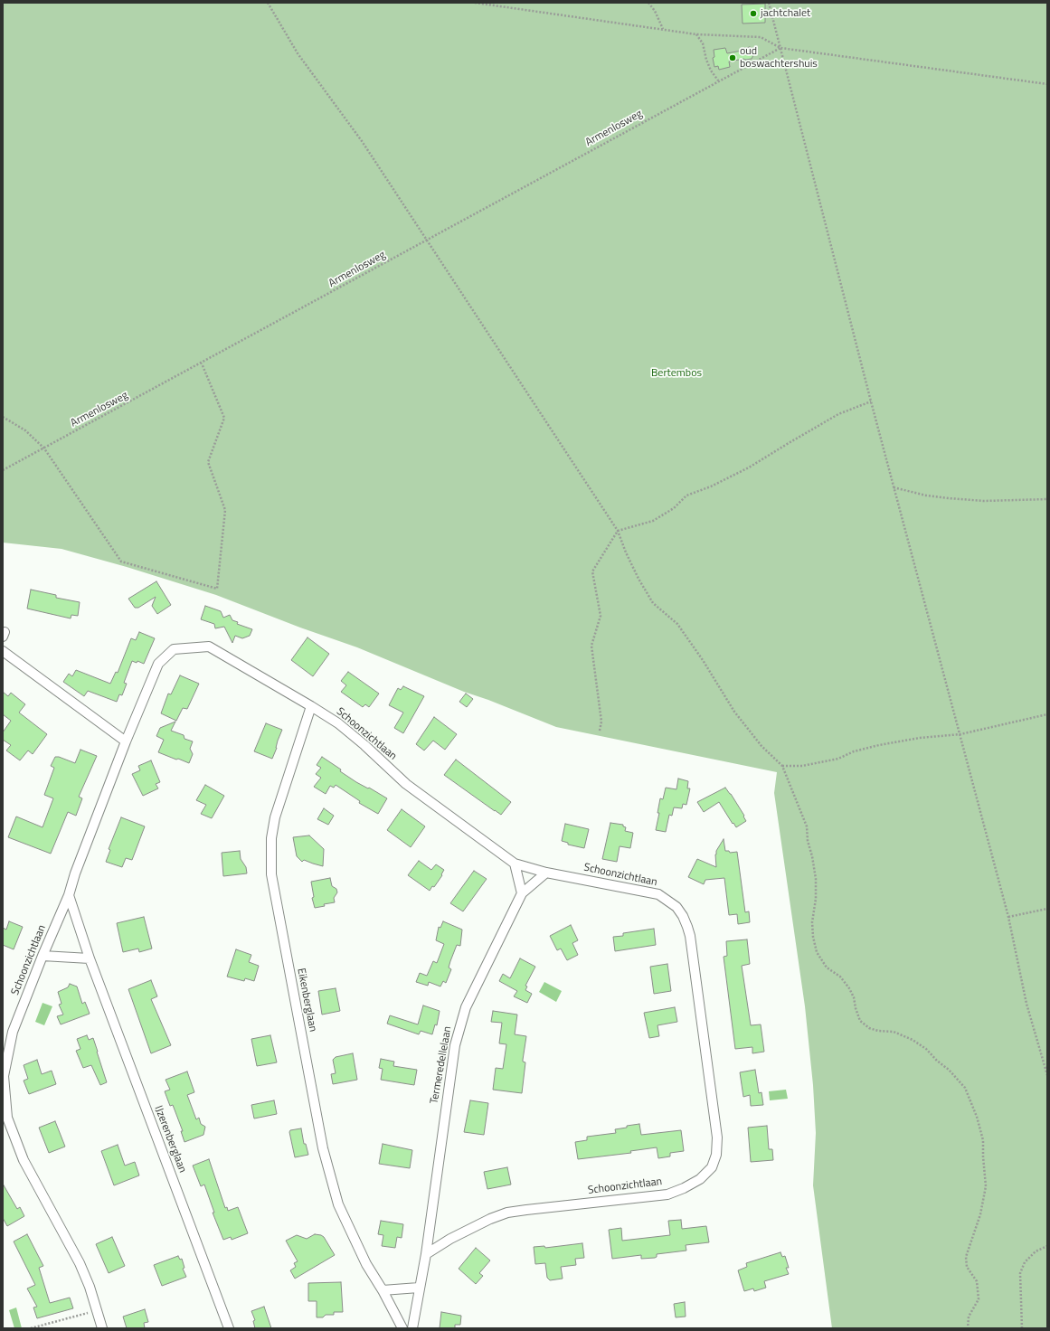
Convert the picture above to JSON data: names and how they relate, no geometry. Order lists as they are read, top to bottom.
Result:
{
  "streets": {
    "street": [
      "Schoonzichtlaan",
      "Eikenberglaan",
      "Termeredellelaan",
      "IJzerenberglaan"
    ],
    "path": ["Armenlosweg"]
  },
  "crossings": [
    ["Schoonzichtlaan", "Eikenberglaan"],
    ["Schoonzichtlaan", "Termeredellelaan"],
    ["Schoonzichtlaan", "IJzerenberglaan"]
  ],
  "parks": ["Bertembos"],
  "places": ["jachtchalet", "oud boswachtershuis"]
}
